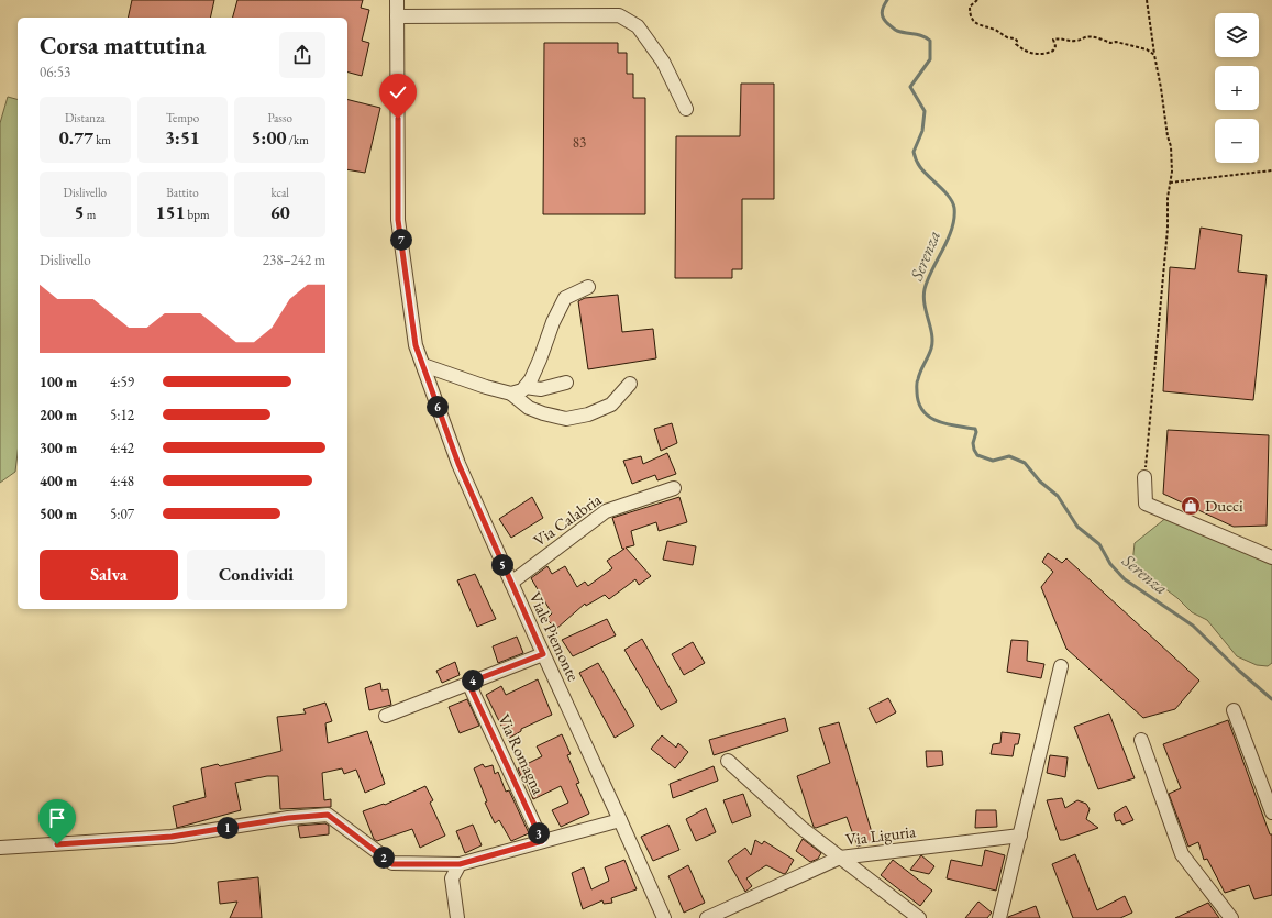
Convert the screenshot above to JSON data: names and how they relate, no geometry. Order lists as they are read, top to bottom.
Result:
{
  "streets": {
    "street": [
      "Via Calabria",
      "Viale Piemonte",
      "Via Romagna",
      "Via Liguria"
    ]
  },
  "crossings": [
    ["Via Calabria", "Viale Piemonte"]
  ],
  "water": ["Serenza"],
  "places": {
    "shop": ["Dueci"]
  },
  "house_numbers": ["83"],
  "page": {
    "map_buttons": ["+", "−"],
    "heading": ["Corsa mattutina", "06:53"],
    "stats": [
      ["Distanza", "0.77 km"],
      ["Tempo", "3:51"],
      ["Passo", "5:00 /km"],
      ["Dislivello", "5 m"],
      ["Battito", "151 bpm"],
      ["kcal", "60"]
    ],
    "pins": [
      "7",
      "6",
      "5",
      "4",
      "1",
      "3",
      "2"
    ],
    "chart": ["Dislivello", "238–242 m"],
    "list": [
      {
        "name": "100 m",
        "note": "4:59"
      },
      {
        "name": "200 m",
        "note": "5:12"
      },
      {
        "name": "300 m",
        "note": "4:42"
      },
      {
        "name": "400 m",
        "note": "4:48"
      },
      {
        "name": "500 m",
        "note": "5:07"
      }
    ],
    "buttons": ["Salva", "Condividi"]
  }
}
